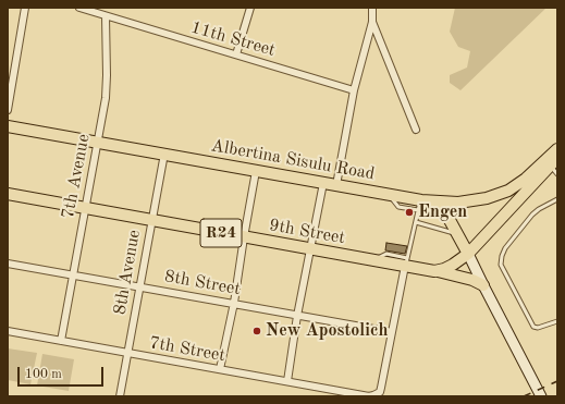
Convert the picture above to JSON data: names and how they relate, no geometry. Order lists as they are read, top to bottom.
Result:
{
  "streets": {
    "main road": ["Albertina Sisulu Road", "9th Street", "R24"],
    "street": [
      "11th Street",
      "7th Avenue",
      "8th Avenue",
      "8th Street",
      "7th Street"
    ]
  },
  "crossings": [
    ["11th Street", "7th Avenue"],
    ["Albertina Sisulu Road", "7th Avenue"],
    ["Albertina Sisulu Road", "9th Street"],
    ["Albertina Sisulu Road", "8th Avenue"],
    ["7th Avenue", "9th Street"],
    ["7th Avenue", "8th Street"],
    ["7th Avenue", "7th Street"],
    ["9th Street", "8th Avenue"],
    ["8th Avenue", "8th Street"],
    ["8th Avenue", "7th Street"],
    ["8th Street", "7th Street"]
  ],
  "places": ["Engen", "New Apostolich"],
  "scale_bar": "100 m"
}
